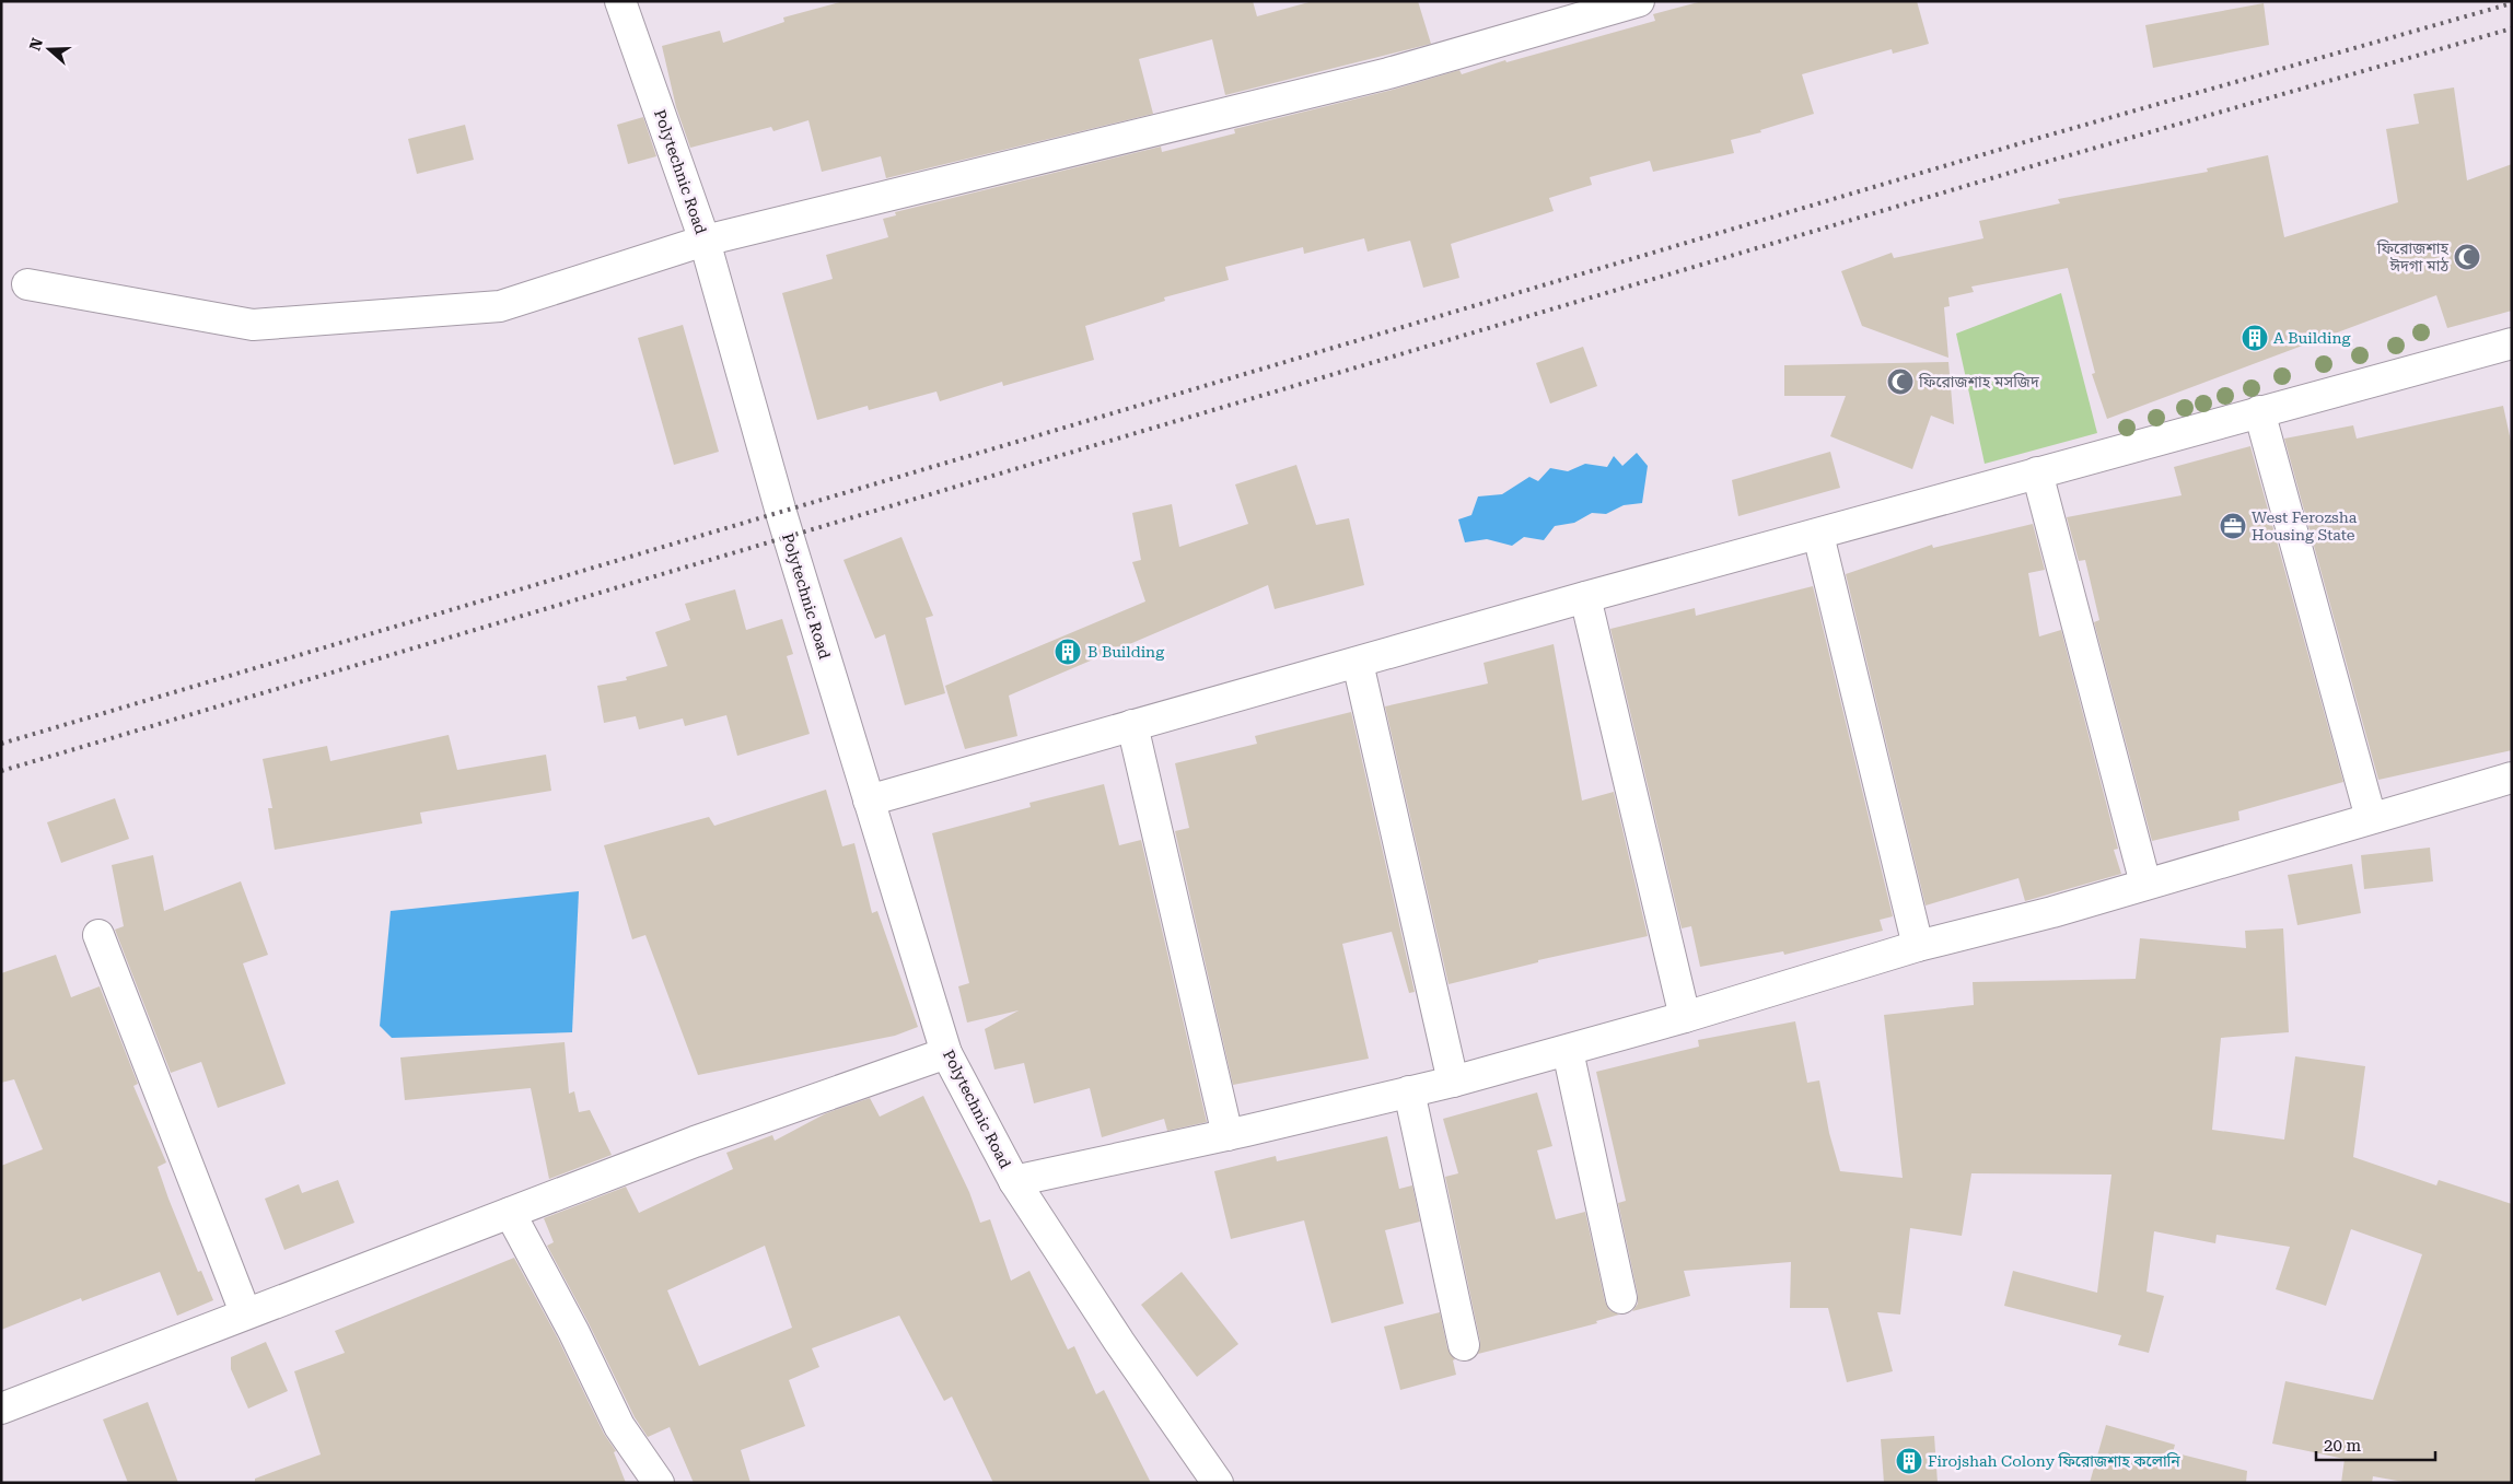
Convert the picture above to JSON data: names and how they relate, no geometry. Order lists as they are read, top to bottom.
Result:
{
  "streets": {
    "street": ["Polytechnic Road"]
  },
  "places": {
    "mosque": ["ফিরোজশাহ ঈদগা মাঠ", "ফিরোজশাহ মসজিদ"],
    "building": ["A Building", "B Building", "Firojshah Colony ফিরোজশাহ কলোনি"],
    "office": ["West Ferozsha Housing State"]
  },
  "scale_bar": "20 m",
  "north": "left"
}
